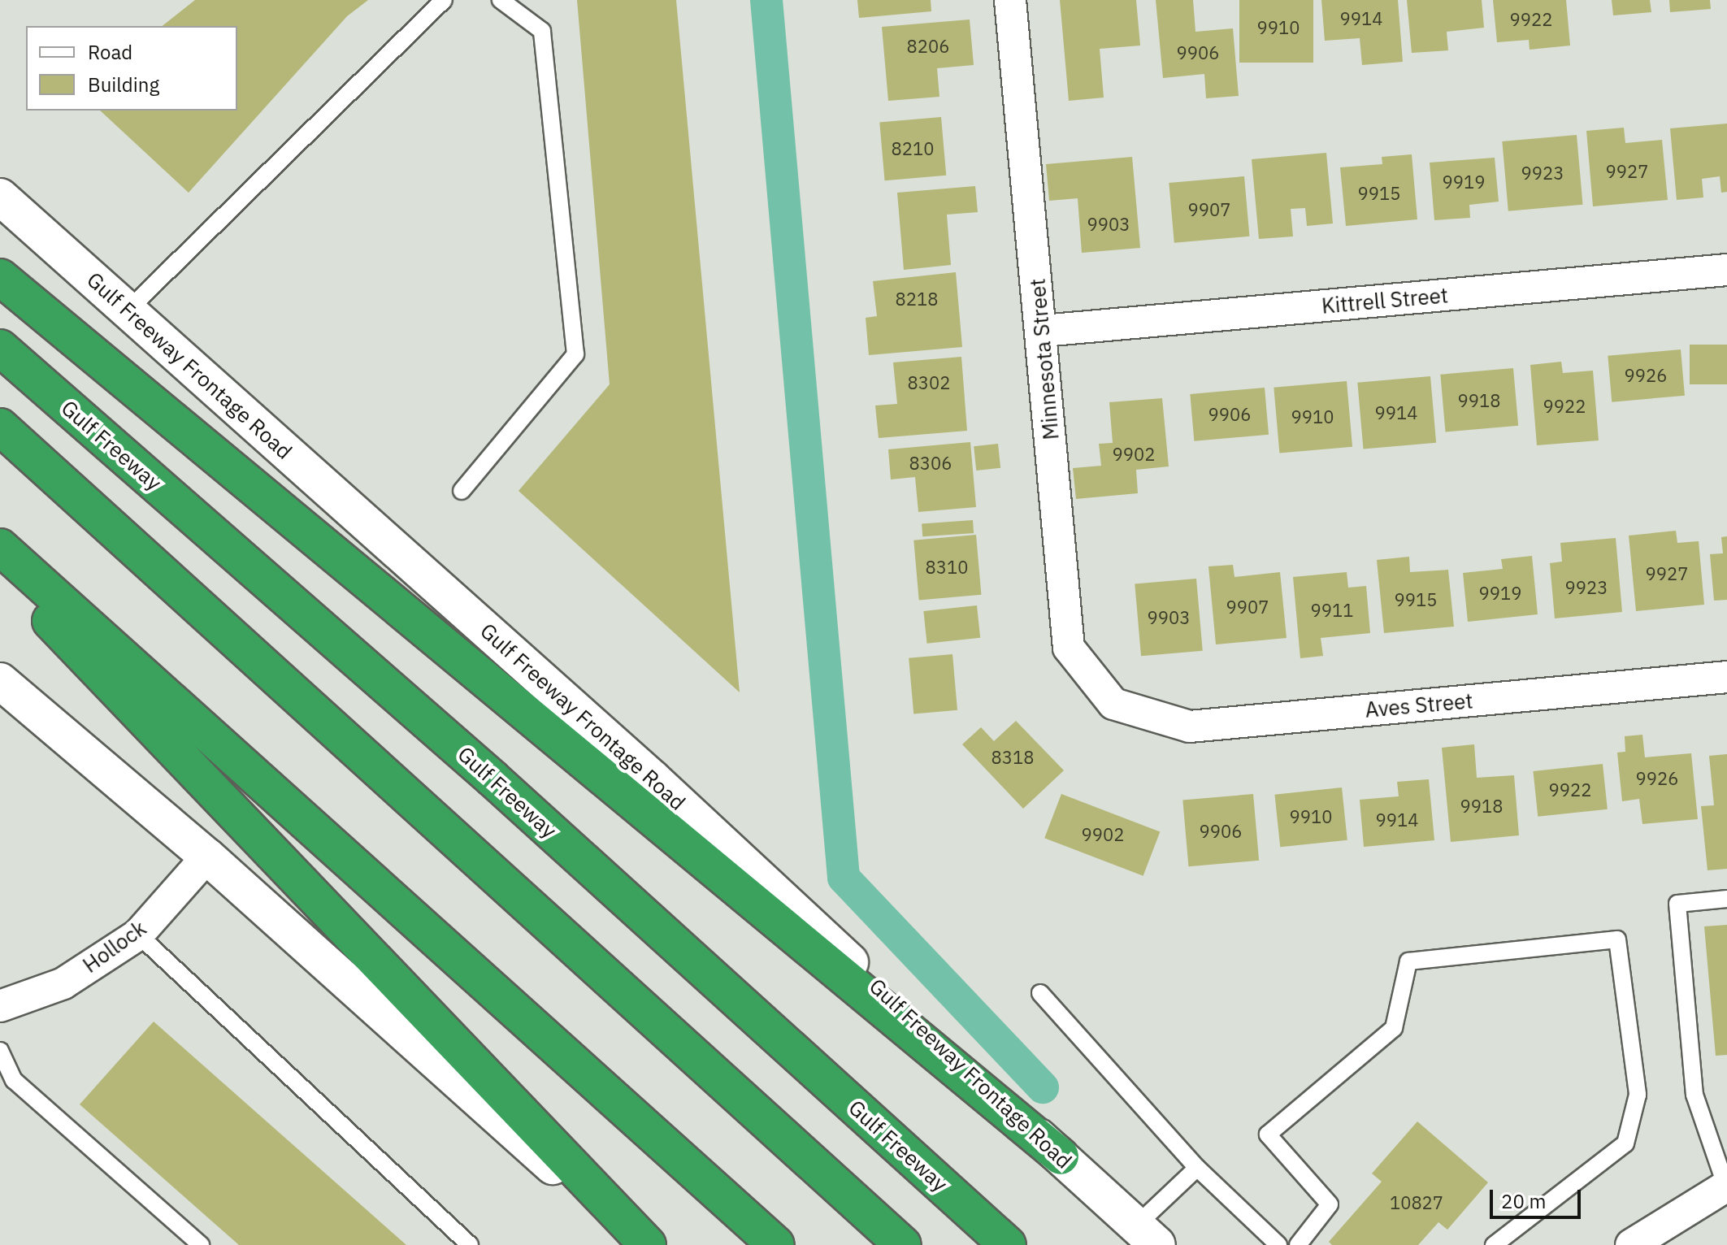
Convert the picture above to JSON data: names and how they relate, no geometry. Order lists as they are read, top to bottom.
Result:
{
  "streets": {
    "highway": ["Gulf Freeway"],
    "main road": ["Gulf Freeway Frontage Road"],
    "street": [
      "Kittrell Street",
      "Minnesota Street",
      "Aves Street",
      "Hollock"
    ]
  },
  "crossings": [
    ["Kittrell Street", "Minnesota Street"],
    ["Minnesota Street", "Aves Street"]
  ],
  "house_numbers": [
    "9914",
    "9922",
    "9910",
    "8206",
    "9906",
    "8210",
    "9927",
    "9923",
    "9919",
    "9915",
    "9907",
    "9903",
    "8218",
    "9926",
    "8302",
    "9918",
    "9922",
    "9914",
    "9906",
    "9910",
    "9902",
    "8306",
    "8310",
    "9927",
    "9923",
    "9919",
    "9915",
    "9907",
    "9911",
    "9903",
    "8318",
    "9926",
    "9922",
    "9918",
    "9910",
    "9914",
    "9906",
    "9902",
    "10827"
  ],
  "legend": ["Road", "Building"],
  "scale_bar": "20 m"
}
